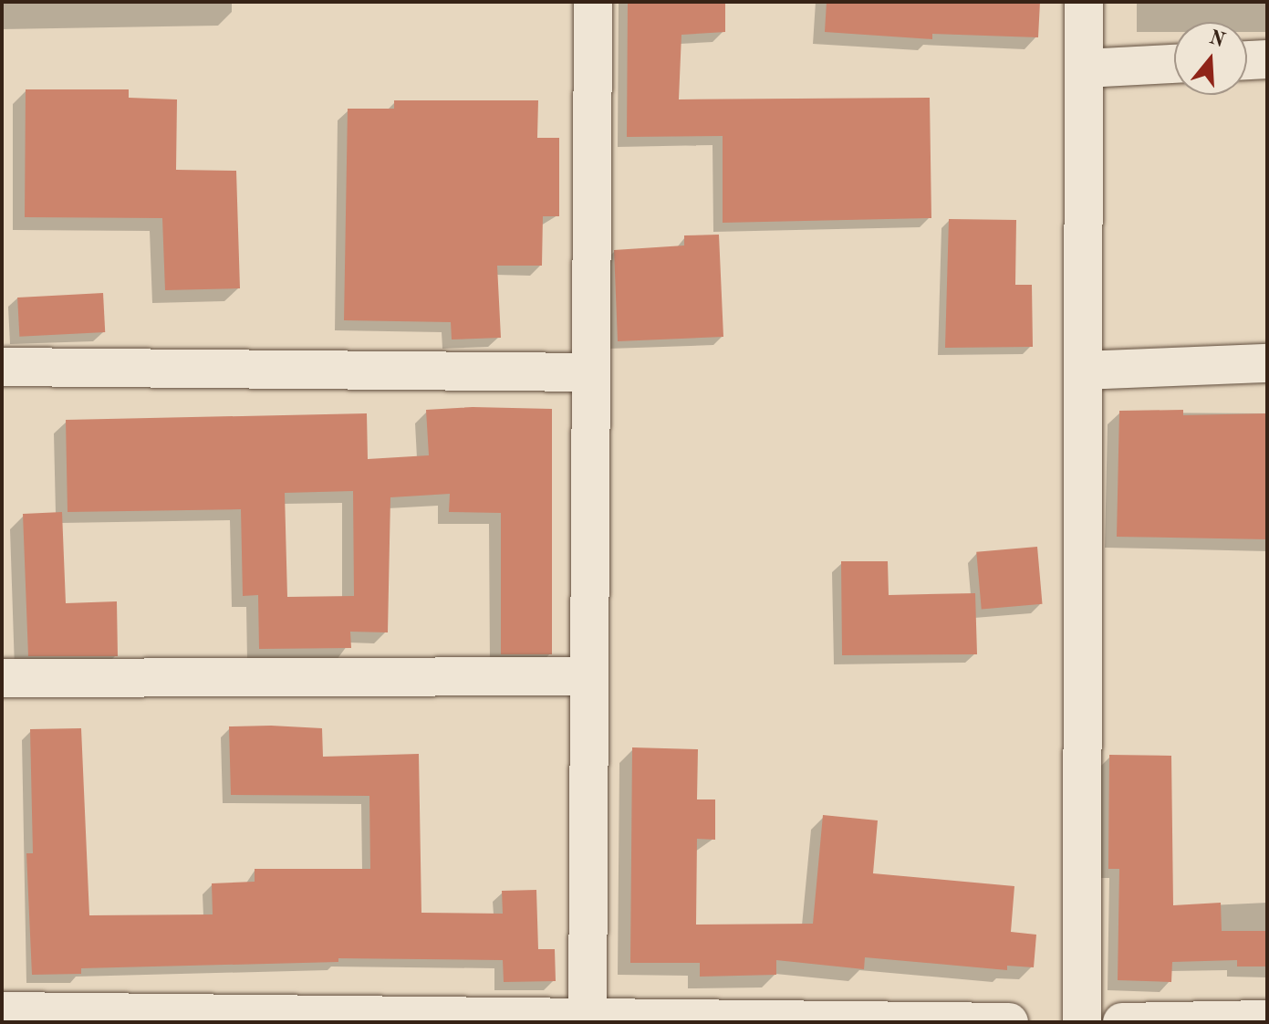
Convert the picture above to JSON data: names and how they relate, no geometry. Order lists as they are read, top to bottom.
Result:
{
  "north": "top"
}
